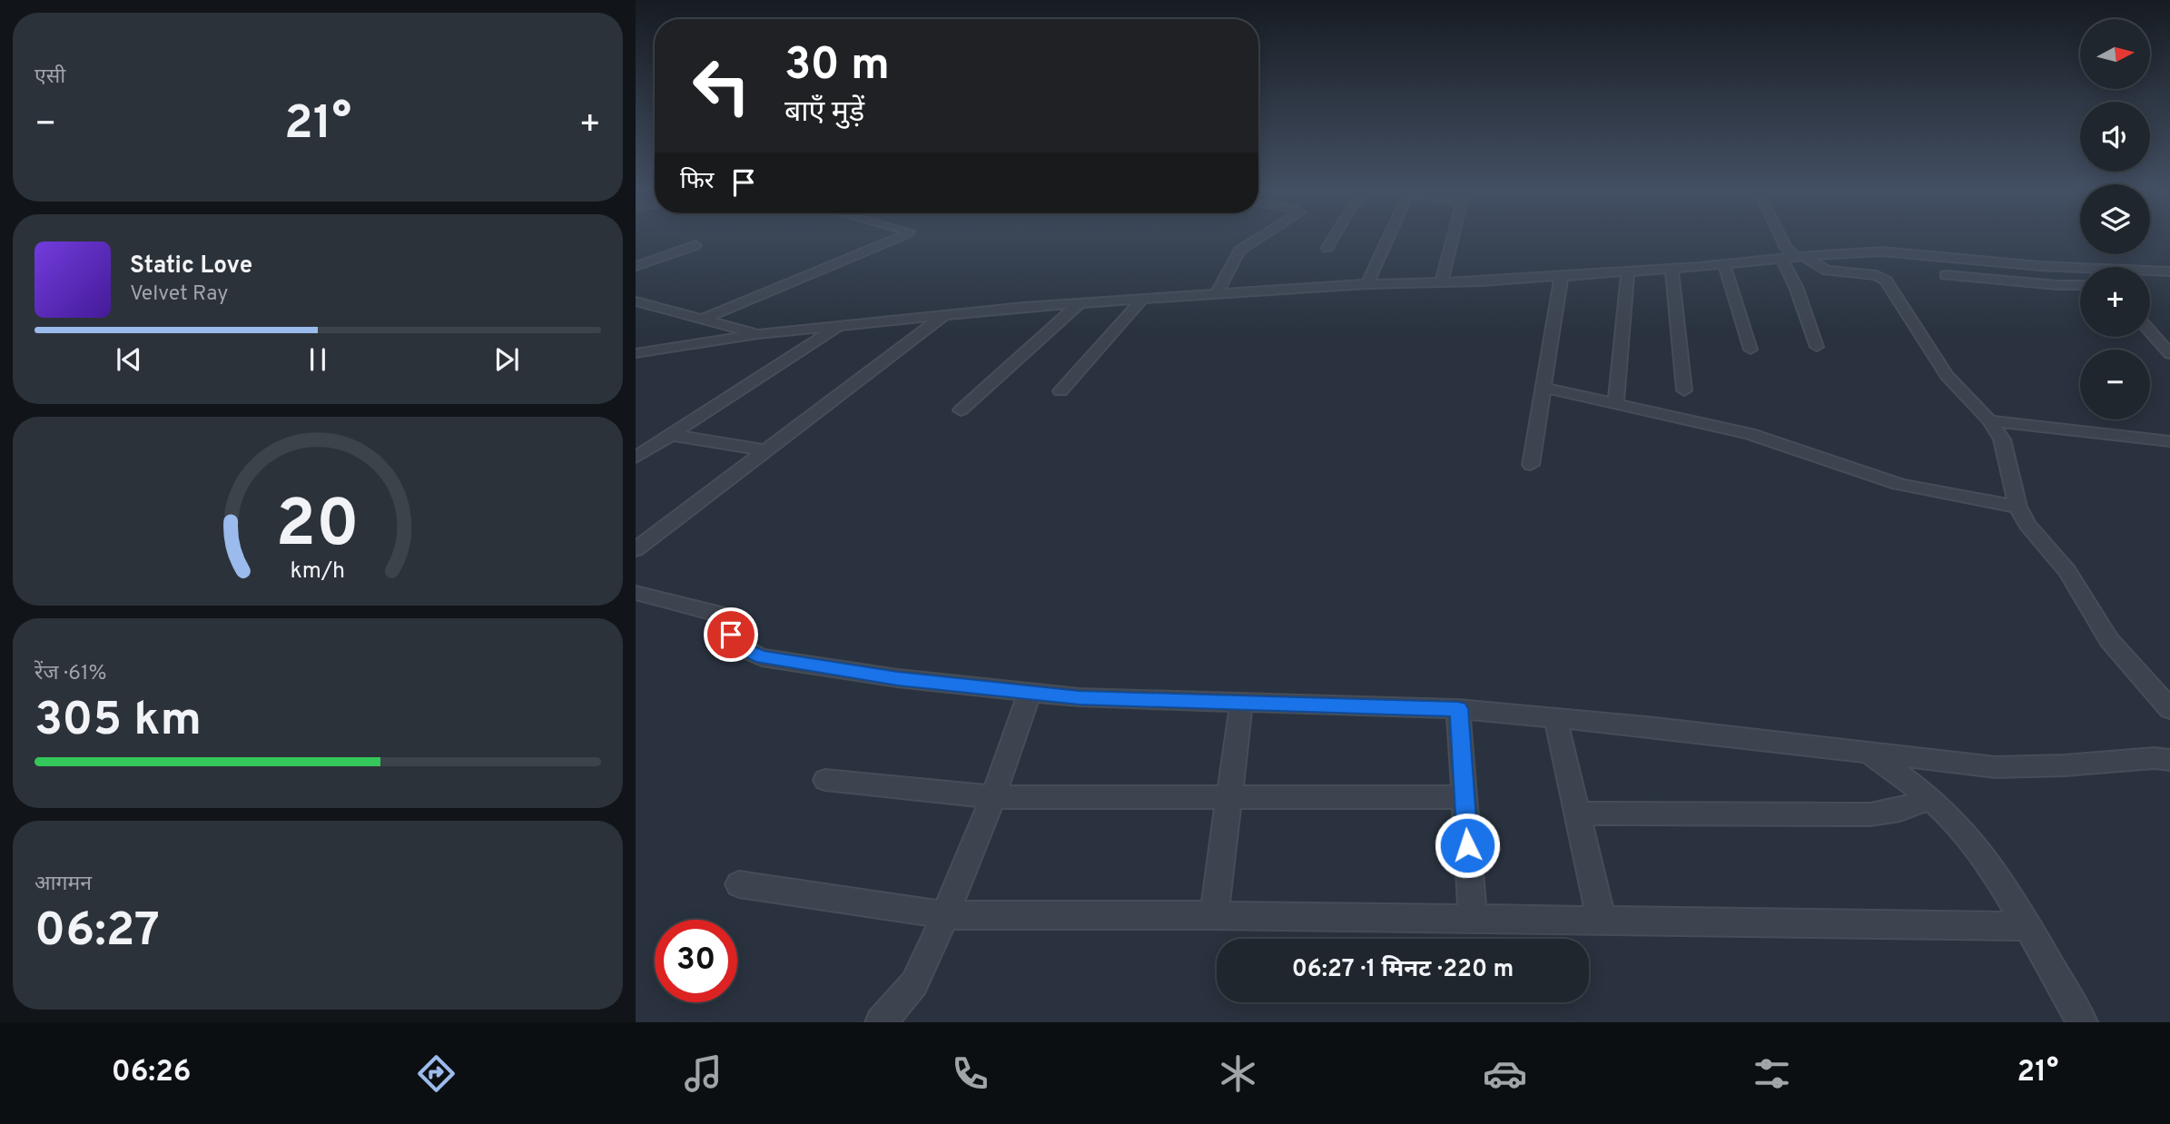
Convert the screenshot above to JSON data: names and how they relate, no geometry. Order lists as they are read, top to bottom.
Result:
{
  "north": "right",
  "page": {
    "tile": [
      "एसी",
      ["रेंज · 61%", "305 km"],
      ["आगमन", "06:27"]
    ],
    "map_buttons": ["+", "−"],
    "turn": ["30 m", "बाएँ मुड़ें"],
    "heat": ["−", "21°", "+"],
    "then": "फिर",
    "song": ["Static Love", "Velvet Ray"],
    "limit": "30",
    "trip": "06:27 · 1 मिनट · 220 m",
    "tabs": ["06:26", "21°"],
    "gauge": ["20", "km/h"]
  }
}
